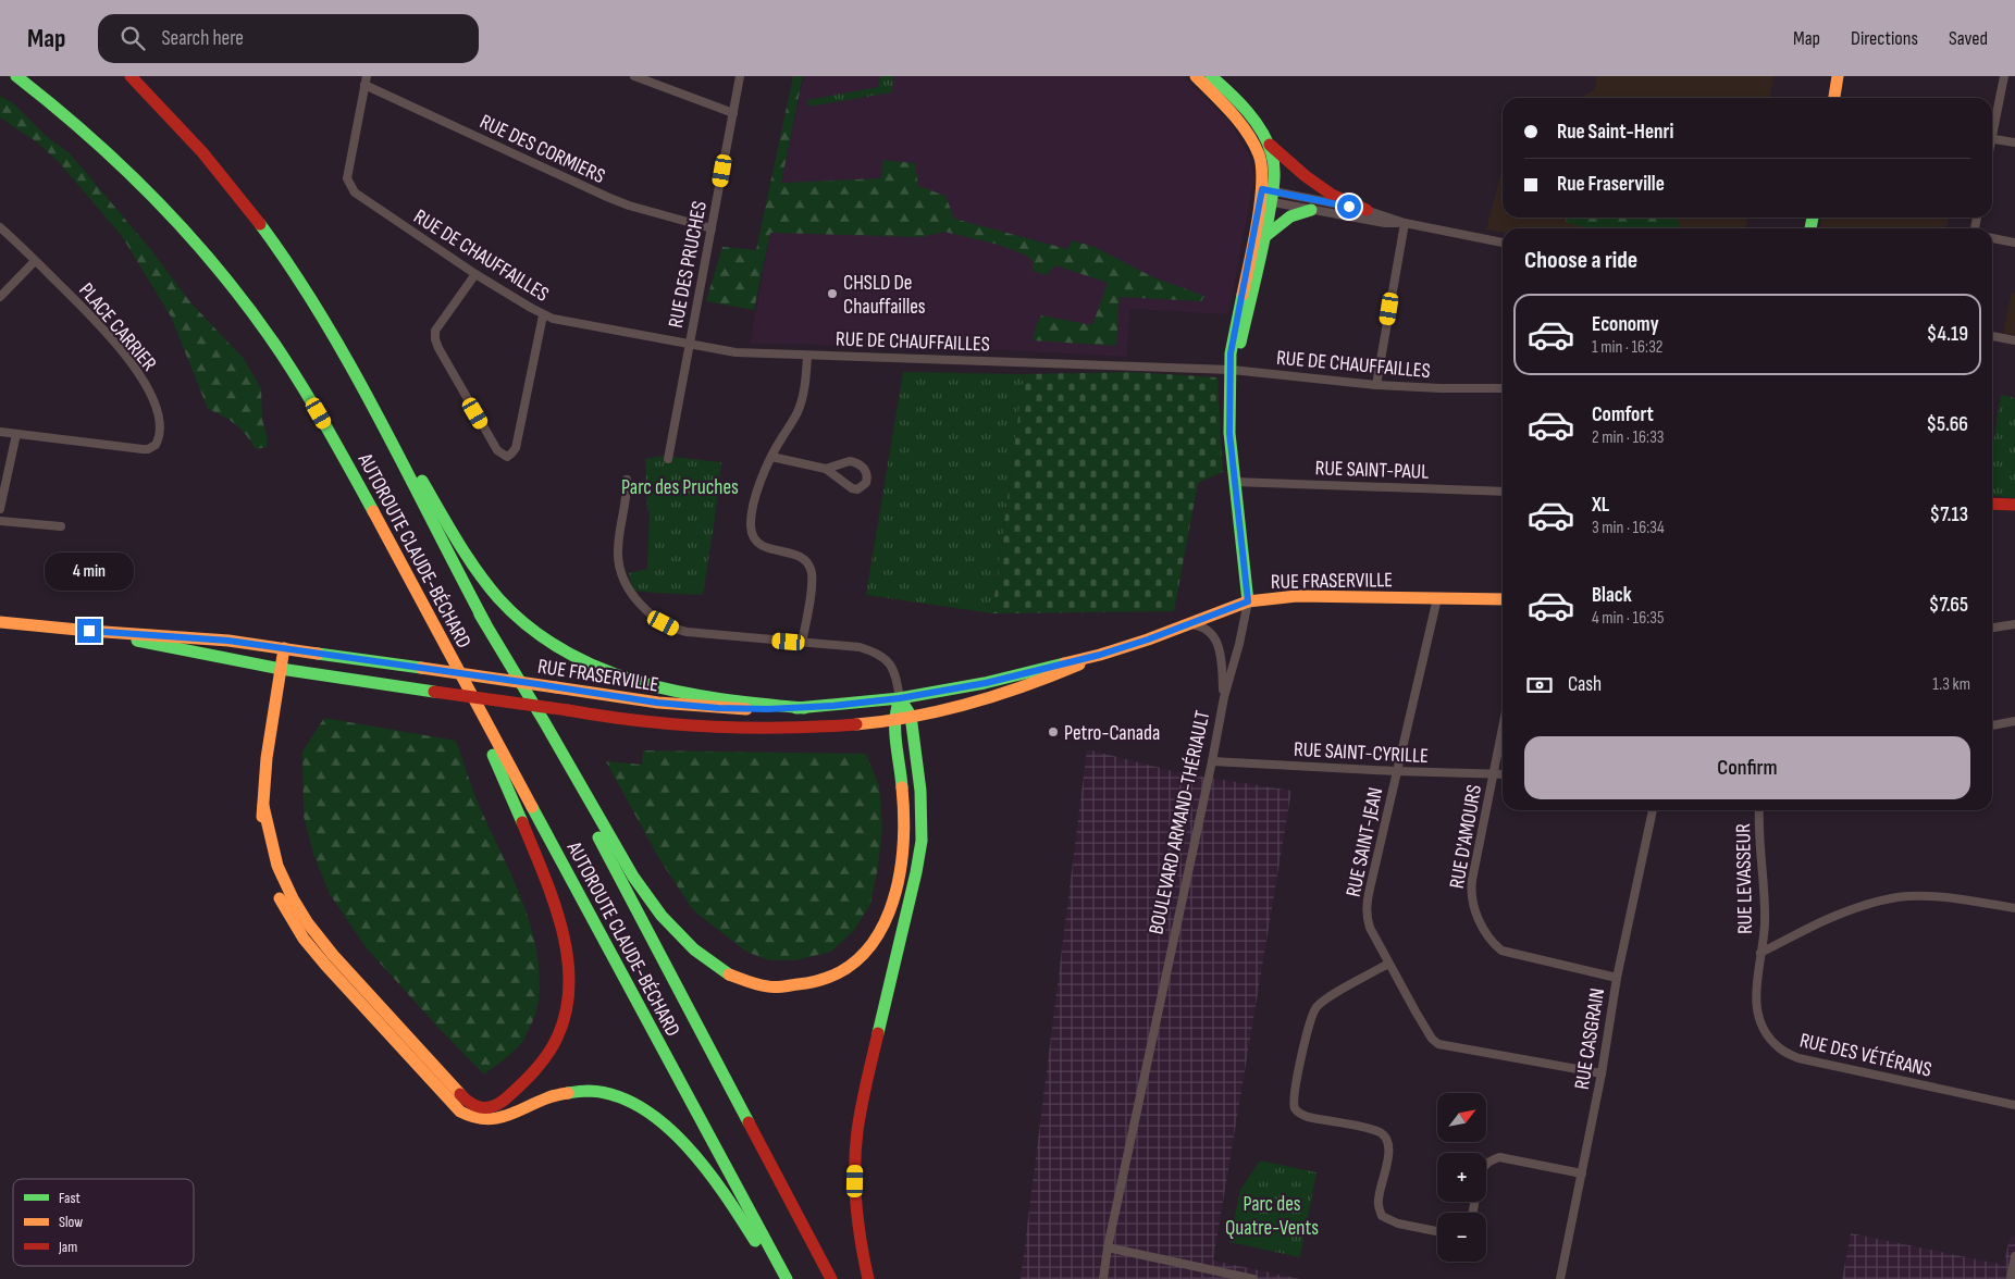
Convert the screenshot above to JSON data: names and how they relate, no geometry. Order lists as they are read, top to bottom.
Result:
{
  "streets": {
    "main road": ["AUTOROUTE CLAUDE-BÉCHARD", "RUE FRASERVILLE", "BOULEVARD ARMAND-THÉRIAULT"],
    "street": [
      "RUE DES CORMIERS",
      "RUE DE CHAUFFAILLES",
      "RUE DES PRUCHES",
      "PLACE CARRIER",
      "RUE SAINT-PAUL",
      "RUE SAINT-CYRILLE",
      "RUE D'AMOURS",
      "RUE SAINT-JEAN",
      "RUE LEVASSEUR",
      "RUE CASGRAIN",
      "RUE DES VÉTÉRANS"
    ]
  },
  "crossings": [
    ["RUE DES CORMIERS", "RUE DE CHAUFFAILLES"],
    ["RUE DES CORMIERS", "RUE DES PRUCHES"],
    ["RUE DE CHAUFFAILLES", "RUE DES PRUCHES"],
    ["RUE DE CHAUFFAILLES", "BOULEVARD ARMAND-THÉRIAULT"],
    ["RUE SAINT-PAUL", "BOULEVARD ARMAND-THÉRIAULT"],
    ["RUE FRASERVILLE", "BOULEVARD ARMAND-THÉRIAULT"],
    ["RUE FRASERVILLE", "RUE SAINT-JEAN"],
    ["RUE SAINT-CYRILLE", "BOULEVARD ARMAND-THÉRIAULT"],
    ["RUE SAINT-CYRILLE", "RUE D'AMOURS"],
    ["RUE SAINT-CYRILLE", "RUE SAINT-JEAN"],
    ["RUE D'AMOURS", "RUE CASGRAIN"],
    ["RUE SAINT-JEAN", "RUE CASGRAIN"],
    ["RUE LEVASSEUR", "RUE DES VÉTÉRANS"]
  ],
  "parks": ["Parc des Pruches", "Parc des Quatre-Vents"],
  "places": ["CHSLD De Chauffailles", "Petro-Canada"],
  "legend": ["Fast", "Slow", "Jam"],
  "north": "top right",
  "page": {
    "header": "Map",
    "search": "Search here",
    "nav": ["Map", "Directions", "Saved"],
    "banner": ["Rue Saint-Henri", "Rue Fraserville"],
    "heading": "Choose a ride",
    "list": [
      {
        "name": "Economy",
        "note": "1 min · 16:32",
        "value": "$4.19"
      },
      {
        "name": "Comfort",
        "note": "2 min · 16:33",
        "value": "$5.66"
      },
      {
        "name": "XL",
        "note": "3 min · 16:34",
        "value": "$7.13"
      },
      {
        "name": "Black",
        "note": "4 min · 16:35",
        "value": "$7.65"
      }
    ],
    "bubble": "4 min",
    "pay": ["Cash", "1.3 km"],
    "buttons": "Confirm",
    "map_buttons": ["+", "−"]
  }
}
